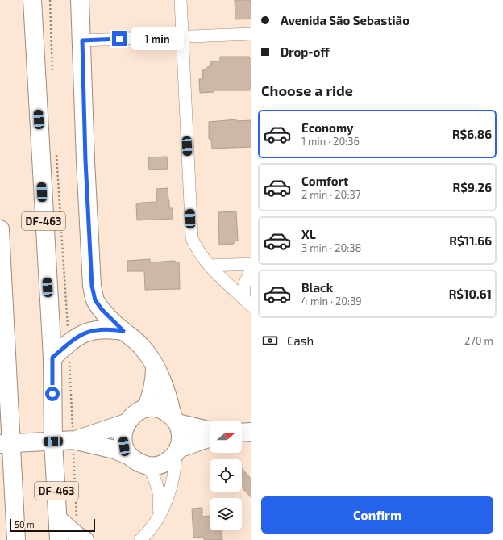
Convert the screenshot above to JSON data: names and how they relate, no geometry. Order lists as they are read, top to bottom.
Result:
{
  "streets": {
    "main road": ["DF-463"]
  },
  "scale_bar": "50 m",
  "north": "right",
  "page": {
    "banner": ["Avenida São Sebastião", "Drop-off"],
    "bubble": "1 min",
    "heading": "Choose a ride",
    "list": [
      {
        "name": "Economy",
        "note": "1 min · 20:36",
        "value": "R$6.86"
      },
      {
        "name": "Comfort",
        "note": "2 min · 20:37",
        "value": "R$9.26"
      },
      {
        "name": "XL",
        "note": "3 min · 20:38",
        "value": "R$11.66"
      },
      {
        "name": "Black",
        "note": "4 min · 20:39",
        "value": "R$10.61"
      }
    ],
    "pay": ["Cash", "270 m"],
    "buttons": "Confirm",
    "scale": "50 m"
  }
}
